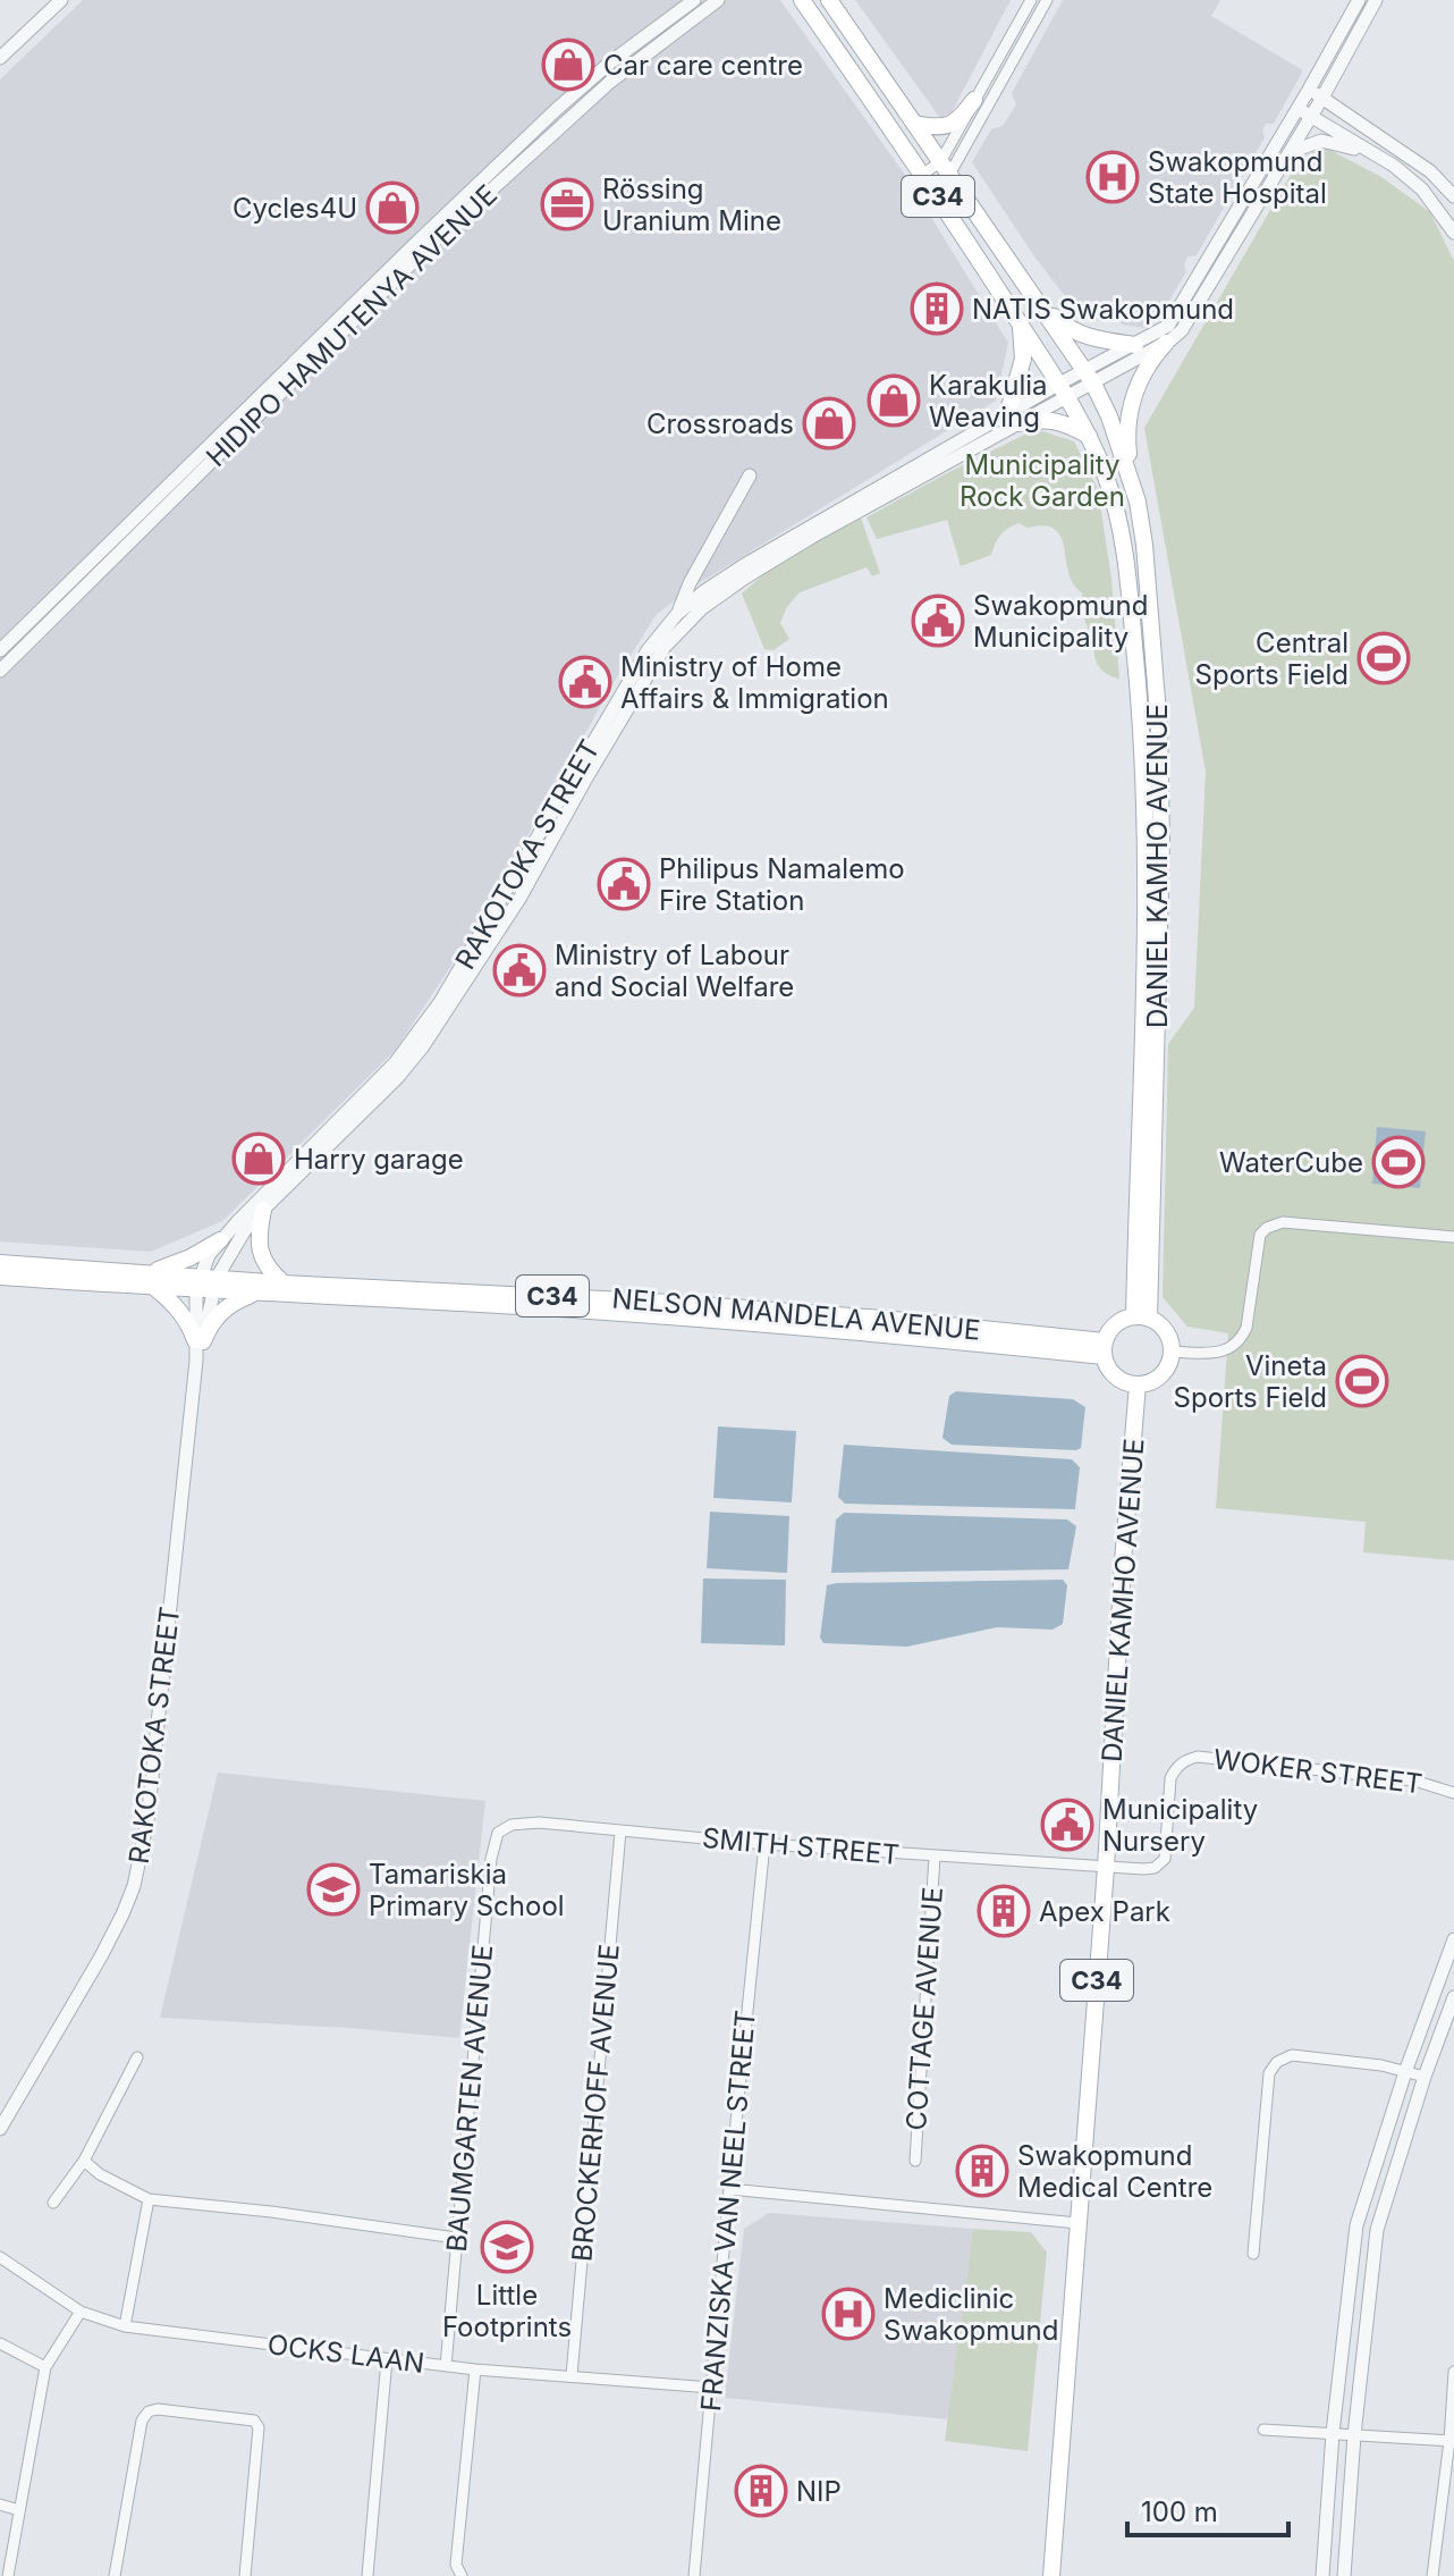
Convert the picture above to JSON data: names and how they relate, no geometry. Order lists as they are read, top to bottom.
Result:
{
  "streets": {
    "main road": ["C34", "DANIEL KAMHO AVENUE", "NELSON MANDELA AVENUE"],
    "street": [
      "HIDIPO HAMUTENYA AVENUE",
      "RAKOTOKA STREET",
      "WOKER STREET",
      "SMITH STREET",
      "COTTAGE AVENUE",
      "BAUMGARTEN AVENUE",
      "BROCKERHOFF AVENUE",
      "FRANZISKA VAN NEEL STREET",
      "OCKS LAAN"
    ]
  },
  "crossings": [
    ["C34", "RAKOTOKA STREET"],
    ["C34", "DANIEL KAMHO AVENUE"],
    ["RAKOTOKA STREET", "DANIEL KAMHO AVENUE"],
    ["RAKOTOKA STREET", "NELSON MANDELA AVENUE"],
    ["DANIEL KAMHO AVENUE", "NELSON MANDELA AVENUE"],
    ["DANIEL KAMHO AVENUE", "WOKER STREET"],
    ["DANIEL KAMHO AVENUE", "SMITH STREET"],
    ["WOKER STREET", "SMITH STREET"],
    ["SMITH STREET", "COTTAGE AVENUE"],
    ["SMITH STREET", "BAUMGARTEN AVENUE"],
    ["SMITH STREET", "BROCKERHOFF AVENUE"],
    ["SMITH STREET", "FRANZISKA VAN NEEL STREET"],
    ["BAUMGARTEN AVENUE", "OCKS LAAN"],
    ["BROCKERHOFF AVENUE", "OCKS LAAN"],
    ["FRANZISKA VAN NEEL STREET", "OCKS LAAN"]
  ],
  "parks": ["Municipality Rock Garden"],
  "places": {
    "shop": [
      "Car care centre",
      "Cycles4U",
      "Karakulia Weaving",
      "Crossroads",
      "Harry garage"
    ],
    "hospital": ["Swakopmund State Hospital", "Mediclinic Swakopmund"],
    "office": ["Rössing Uranium Mine"],
    "building": [
      "NATIS Swakopmund",
      "Apex Park",
      "Swakopmund Medical Centre",
      "NIP"
    ],
    "public building": [
      "Swakopmund Municipality",
      "Ministry of Home Affairs & Immigration",
      "Philipus Namalemo Fire Station",
      "Ministry of Labour and Social Welfare",
      "Municipality Nursery"
    ],
    "sports": ["Central Sports Field", "WaterCube", "Vineta Sports Field"],
    "school or university": ["Tamariskia Primary School", "Little Footprints"]
  },
  "scale_bar": "100 m"
}
